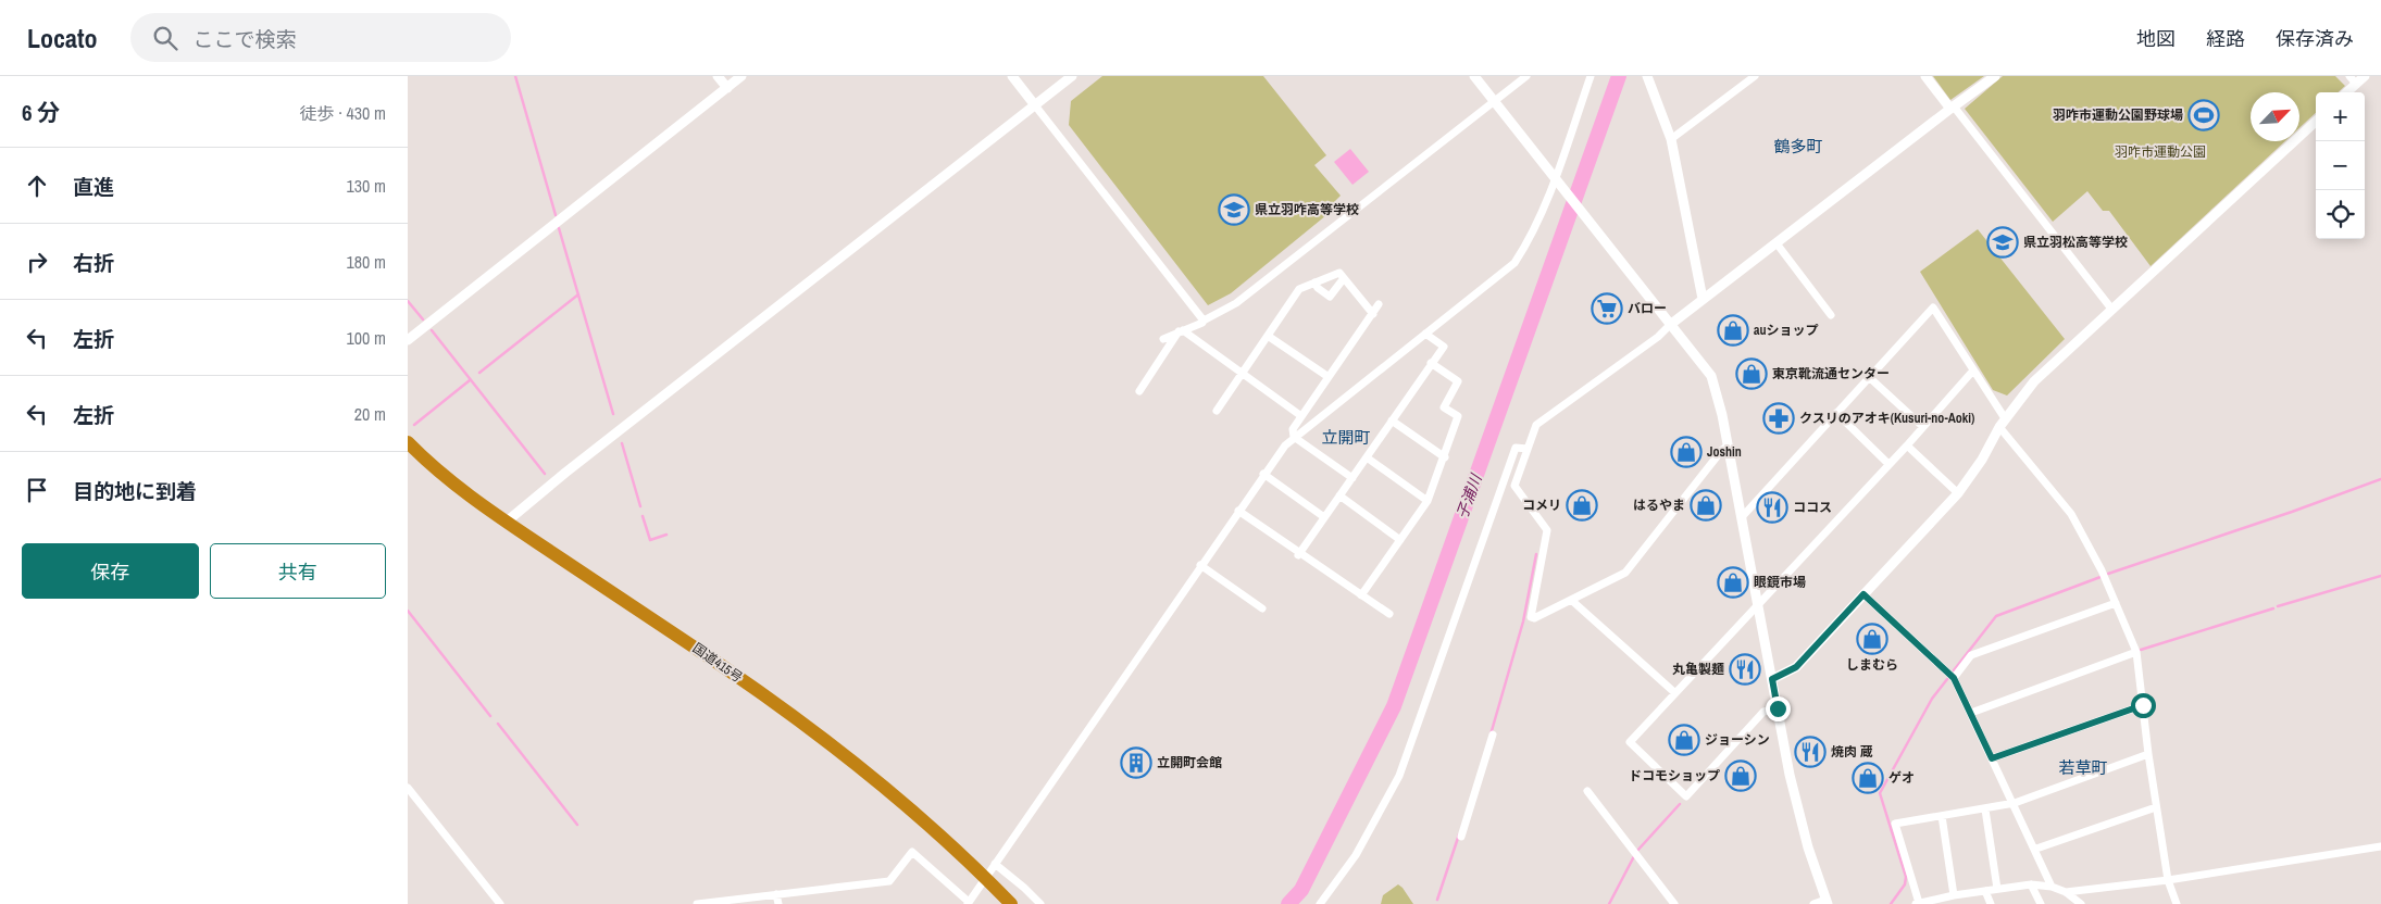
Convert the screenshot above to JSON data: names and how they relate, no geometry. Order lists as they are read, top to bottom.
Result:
{
  "streets": {
    "highway": ["国道415号"]
  },
  "districts": ["鶴多町", "立開町", "若草町"],
  "water": ["子浦川"],
  "parks": ["羽咋市運動公園"],
  "places": {
    "sports": ["羽咋市運動公園野球場"],
    "school or university": ["県立羽咋高等学校", "県立羽松高等学校"],
    "supermarket": ["バロー"],
    "shop": [
      "auショップ",
      "東京靴流通センター",
      "Joshin",
      "コメリ",
      "はるやま",
      "眼鏡市場",
      "しまむら",
      "ジョーシン",
      "ドコモショップ",
      "ゲオ"
    ],
    "pharmacy": ["クスリのアオキ(Kusuri-no-Aoki)"],
    "restaurant": ["ココス", "丸亀製麺", "焼肉 蔵"],
    "building": ["立開町会館"]
  },
  "north": "top right",
  "page": {
    "header": "Locato",
    "search": "ここで検索",
    "nav": ["地図", "経路", "保存済み"],
    "heading": ["6 分", "徒歩 · 430 m"],
    "map_buttons": ["+", "−"],
    "list": [
      ["直進", "130 m"],
      ["右折", "180 m"],
      ["左折", "100 m"],
      ["左折", "20 m"],
      "目的地に到着"
    ],
    "buttons": ["保存", "共有"]
  }
}
